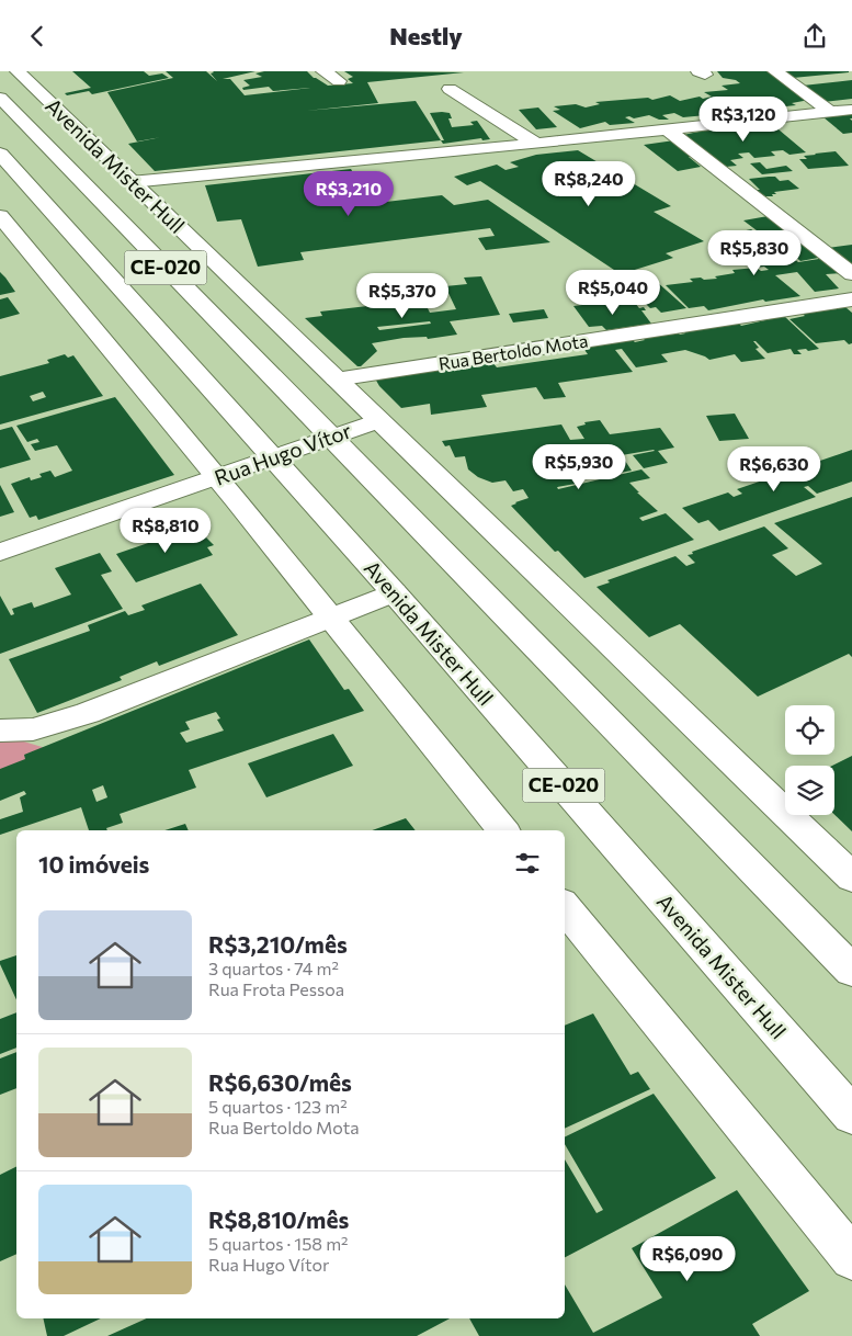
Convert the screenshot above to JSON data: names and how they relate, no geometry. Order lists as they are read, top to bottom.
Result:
{
  "streets": {
    "main road": [
      "Avenida Mister Hull",
      "CE-020",
      "Rua Bertoldo Mota",
      "Rua Hugo Vítor"
    ]
  },
  "crossings": [
    ["Avenida Mister Hull", "Rua Bertoldo Mota"],
    ["Avenida Mister Hull", "Rua Hugo Vítor"]
  ],
  "page": {
    "header": "Nestly",
    "price": [
      "R$3,120",
      "R$8,240",
      "R$3,210",
      "R$5,830",
      "R$5,040",
      "R$5,370",
      "R$5,930",
      "R$6,630",
      "R$8,810",
      "R$6,090"
    ],
    "heading": "10 imóveis",
    "list": [
      {
        "name": "R$3,210/mês",
        "note": "3 quartos · 74 m² · Rua Frota Pessoa"
      },
      {
        "name": "R$6,630/mês",
        "note": "5 quartos · 123 m² · Rua Bertoldo Mota"
      },
      {
        "name": "R$8,810/mês",
        "note": "5 quartos · 158 m² · Rua Hugo Vítor"
      }
    ]
  }
}
